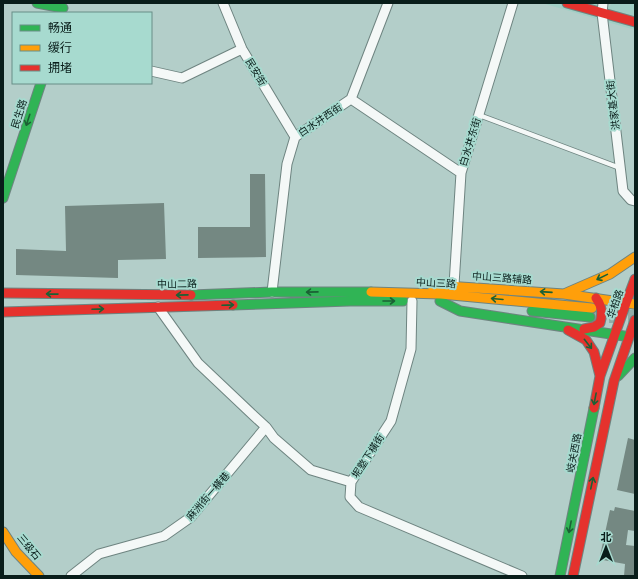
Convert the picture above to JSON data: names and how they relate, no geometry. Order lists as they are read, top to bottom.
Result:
{
  "streets": {
    "main road": [
      "民生路",
      "中山三路辅路",
      "中山三路",
      "中山二路",
      "华柏路",
      "岐关西路",
      "三级石"
    ],
    "street": [
      "民安街",
      "洪家基大街",
      "白水井西街",
      "白水井东街",
      "坭墪下橫街",
      "麻洲街一橫巷"
    ]
  },
  "crossings": [
    ["民安街", "白水井西街"],
    ["白水井西街", "中山二路"],
    ["白水井东街", "中山三路辅路"],
    ["中山三路辅路", "华柏路"],
    ["中山三路", "中山二路"],
    ["中山三路", "坭墪下橫街"],
    ["华柏路", "岐关西路"]
  ],
  "one_way": ["民生路"],
  "legend": ["畅通", "缓行", "拥堵"],
  "north": "top"
}
